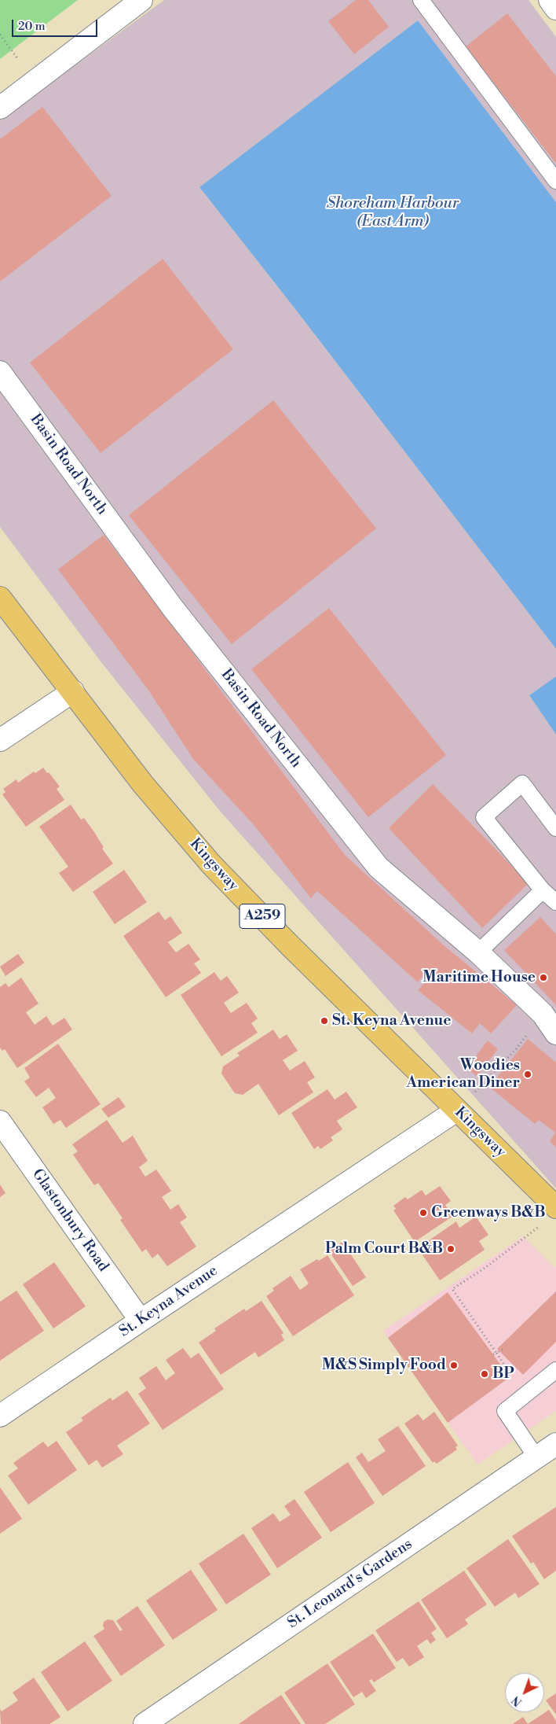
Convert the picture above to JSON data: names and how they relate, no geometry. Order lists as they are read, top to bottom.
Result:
{
  "streets": {
    "main road": ["Kingsway", "A259"],
    "street": [
      "Basin Road North",
      "Glastonbury Road",
      "St. Keyna Avenue",
      "St. Leonard's Gardens"
    ]
  },
  "crossings": [
    ["Kingsway", "St. Keyna Avenue"],
    ["Glastonbury Road", "St. Keyna Avenue"]
  ],
  "water": ["Shoreham Harbour (East Arm)"],
  "places": [
    "Maritime House",
    "St. Keyna Avenue",
    "Woodies American Diner",
    "Greenways B&B",
    "Palm Court B&B",
    "M&S Simply Food",
    "BP"
  ],
  "scale_bar": "20 m",
  "north": "bottom left"
}
